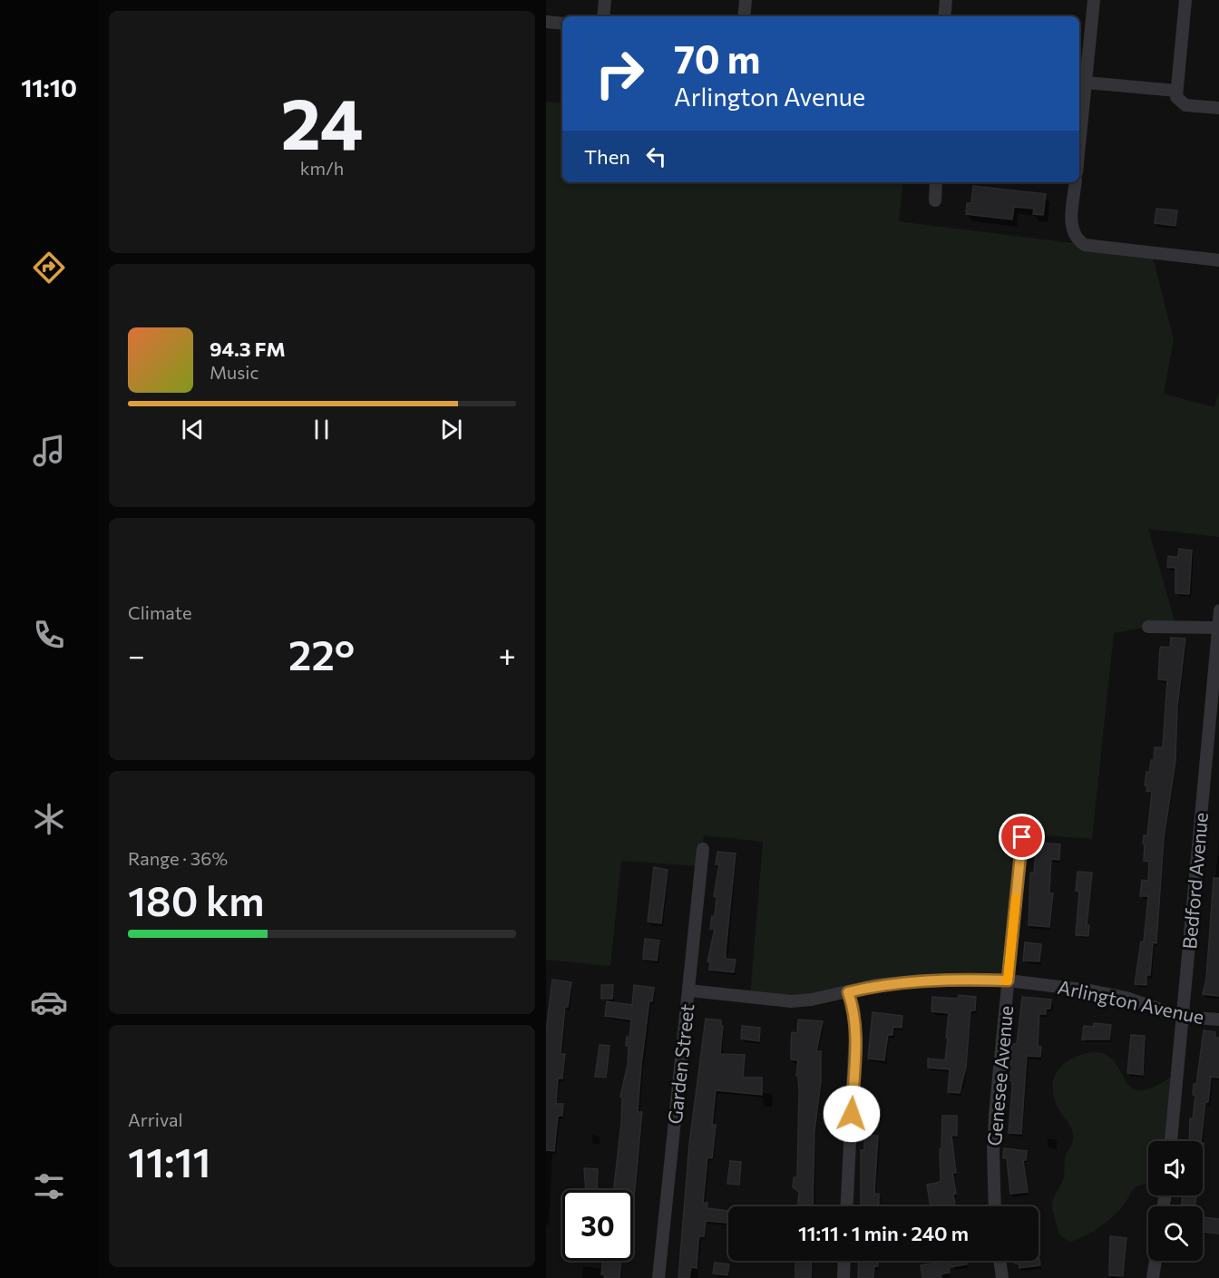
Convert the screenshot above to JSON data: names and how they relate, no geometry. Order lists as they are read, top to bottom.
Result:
{
  "streets": {
    "street": [
      "Bedford Avenue",
      "Arlington Avenue",
      "Garden Street",
      "Genesee Avenue"
    ]
  },
  "crossings": [
    ["Bedford Avenue", "Arlington Avenue"],
    ["Arlington Avenue", "Garden Street"],
    ["Arlington Avenue", "Genesee Avenue"]
  ],
  "page": {
    "tabs": "11:10",
    "tile": [
      ["24", "km/h"],
      "Climate",
      ["Range · 36%", "180 km"],
      ["Arrival", "11:11"]
    ],
    "turn": ["70 m", "Arlington Avenue"],
    "then": "Then",
    "song": ["94.3 FM", "Music"],
    "heat": ["−", "22°", "+"],
    "limit": "30",
    "trip": "11:11 · 1 min · 240 m"
  }
}
